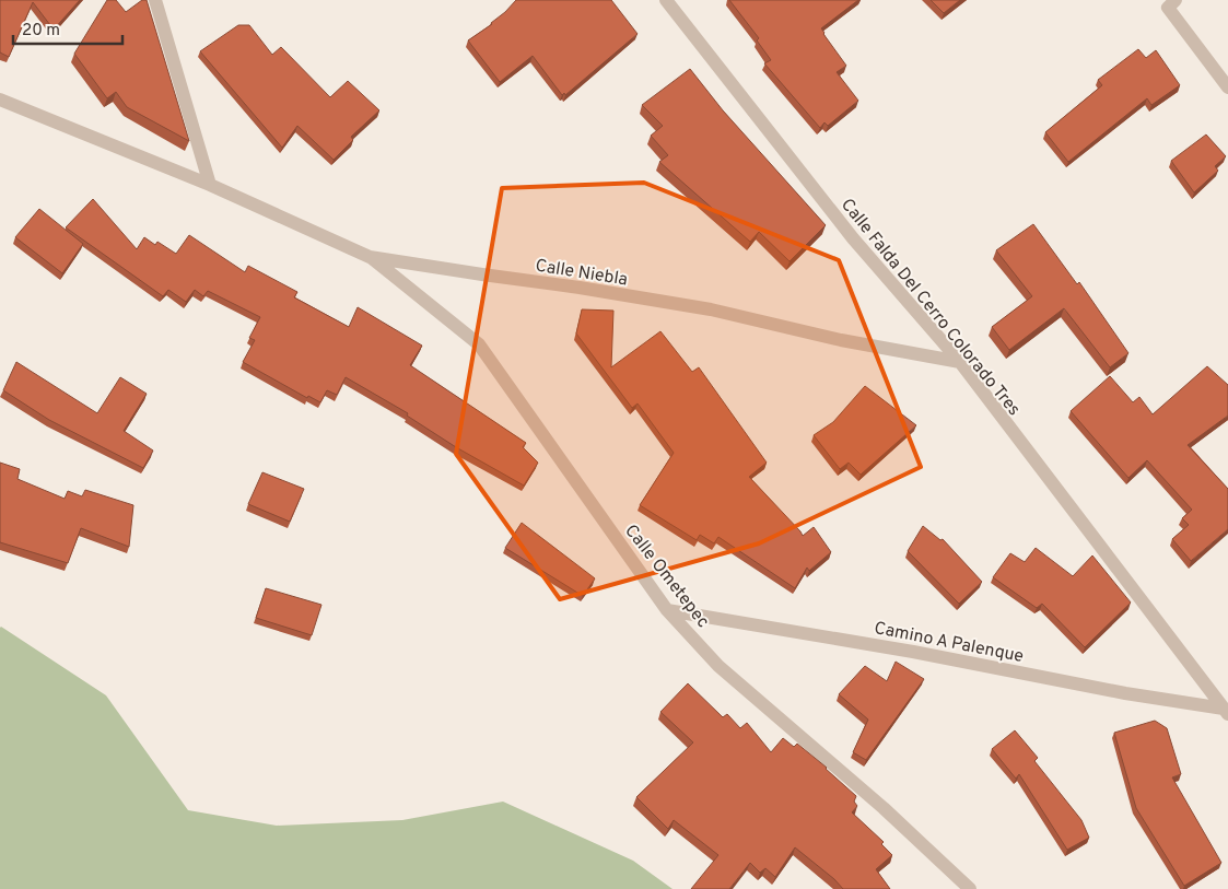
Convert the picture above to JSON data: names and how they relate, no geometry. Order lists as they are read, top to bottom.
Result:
{
  "streets": {
    "street": [
      "Calle Niebla",
      "Calle Falda Del Cerro Colorado Tres",
      "Calle Ometepec",
      "Camino A Palenque"
    ]
  },
  "crossings": [
    ["Calle Niebla", "Calle Falda Del Cerro Colorado Tres"],
    ["Calle Niebla", "Calle Ometepec"],
    ["Calle Falda Del Cerro Colorado Tres", "Camino A Palenque"],
    ["Calle Ometepec", "Camino A Palenque"]
  ],
  "scale_bar": "20 m"
}
